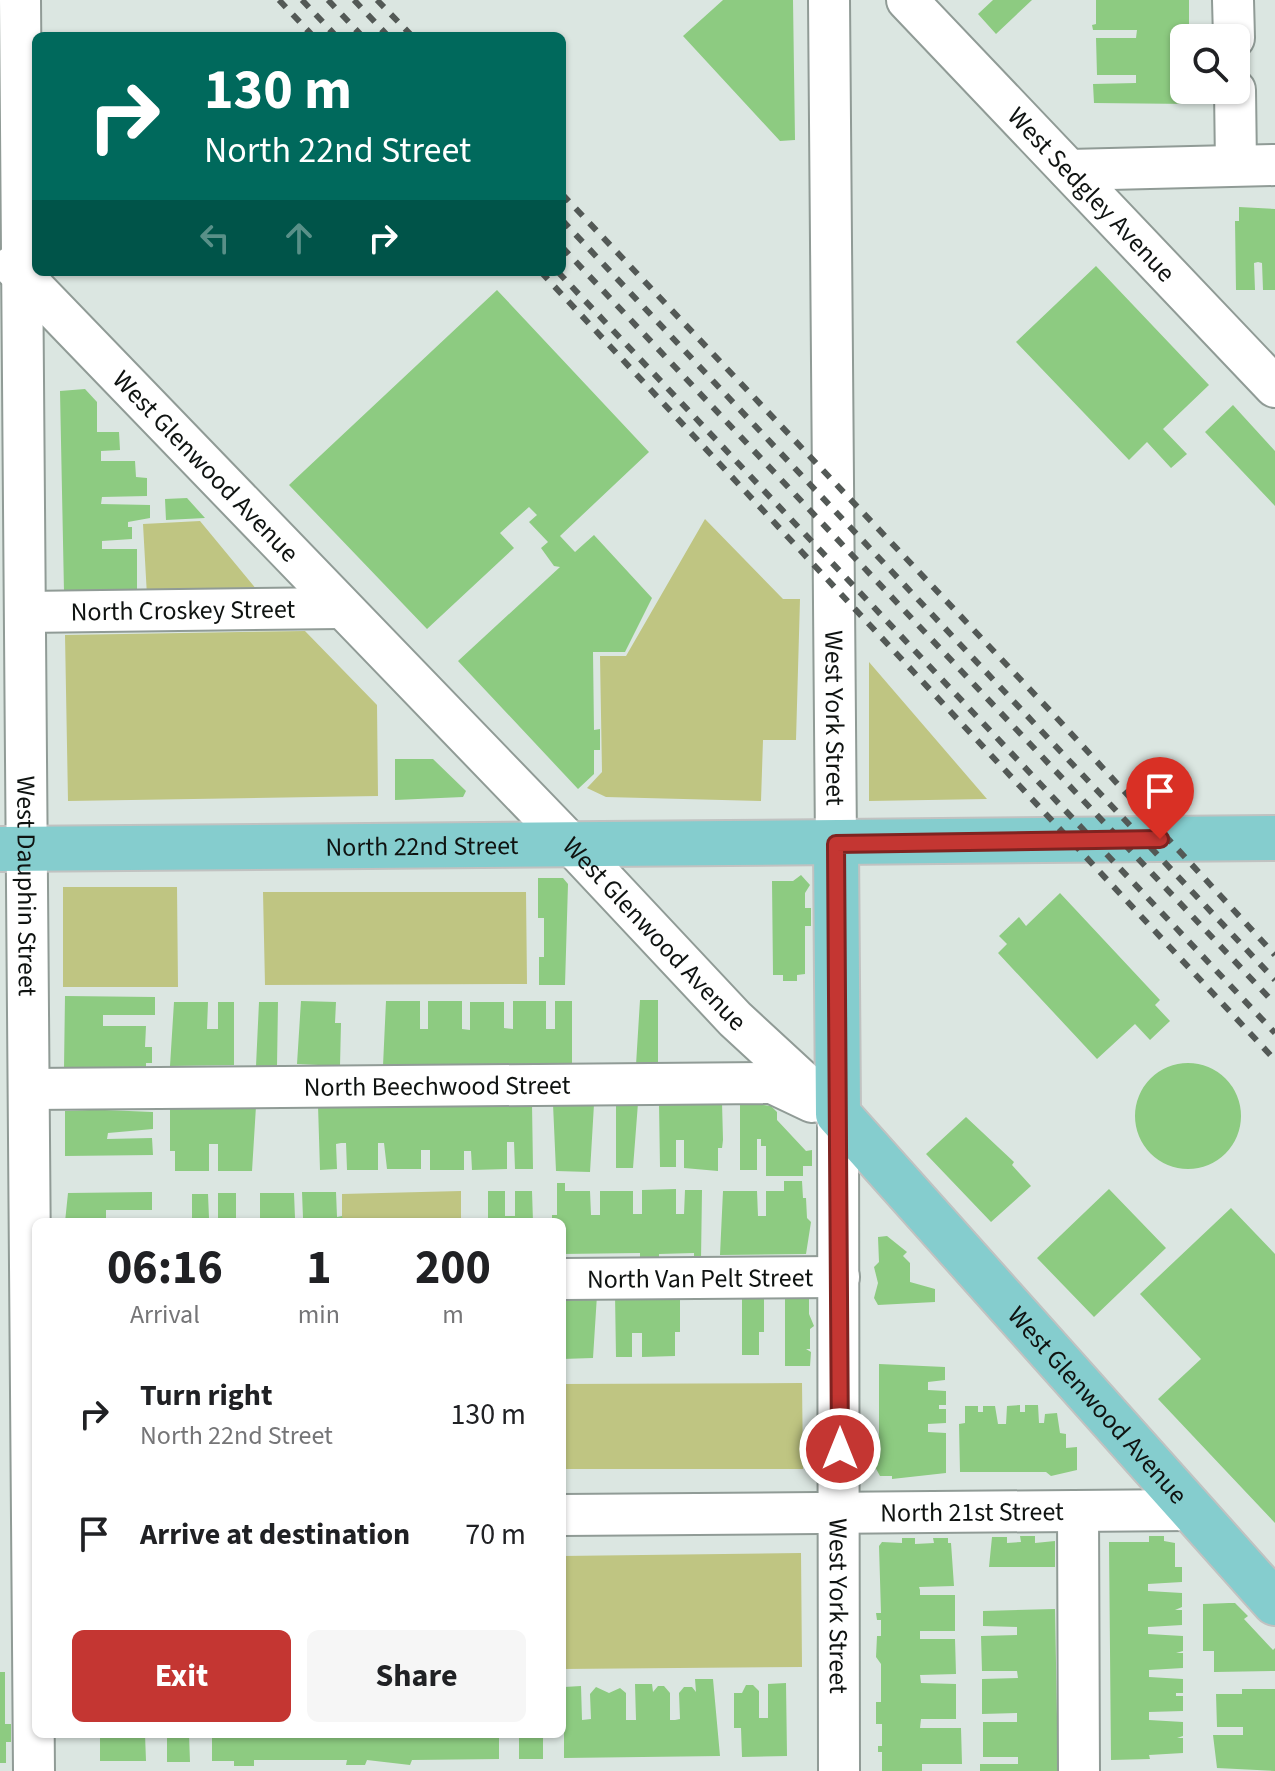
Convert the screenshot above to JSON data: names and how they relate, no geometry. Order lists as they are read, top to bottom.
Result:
{
  "streets": {
    "main road": ["West Glenwood Avenue", "West York Street", "North 22nd Street"],
    "street": [
      "West Sedgley Avenue",
      "North Croskey Street",
      "West Dauphin Street",
      "North Beechwood Street",
      "North Van Pelt Street",
      "North 21st Street"
    ]
  },
  "crossings": [
    ["West Glenwood Avenue", "North Croskey Street"],
    ["West Glenwood Avenue", "West York Street"],
    ["West Glenwood Avenue", "North 22nd Street"],
    ["West Glenwood Avenue", "West Dauphin Street"],
    ["West Glenwood Avenue", "North Beechwood Street"],
    ["West Glenwood Avenue", "North 21st Street"],
    ["North Croskey Street", "West Dauphin Street"],
    ["West York Street", "North 22nd Street"],
    ["West York Street", "North Beechwood Street"],
    ["West York Street", "North Van Pelt Street"],
    ["West York Street", "North 21st Street"],
    ["North 22nd Street", "West Dauphin Street"],
    ["West Dauphin Street", "North Beechwood Street"]
  ],
  "page": {
    "turn": ["130 m", "North 22nd Street"],
    "eta": [
      "06:16",
      "Arrival",
      "1",
      "min",
      "200",
      "m"
    ],
    "list": [
      {
        "name": "Turn right",
        "note": "North 22nd Street",
        "value": "130 m"
      },
      {
        "name": "Arrive at destination",
        "value": "70 m"
      }
    ],
    "buttons": ["Exit", "Share"]
  }
}
